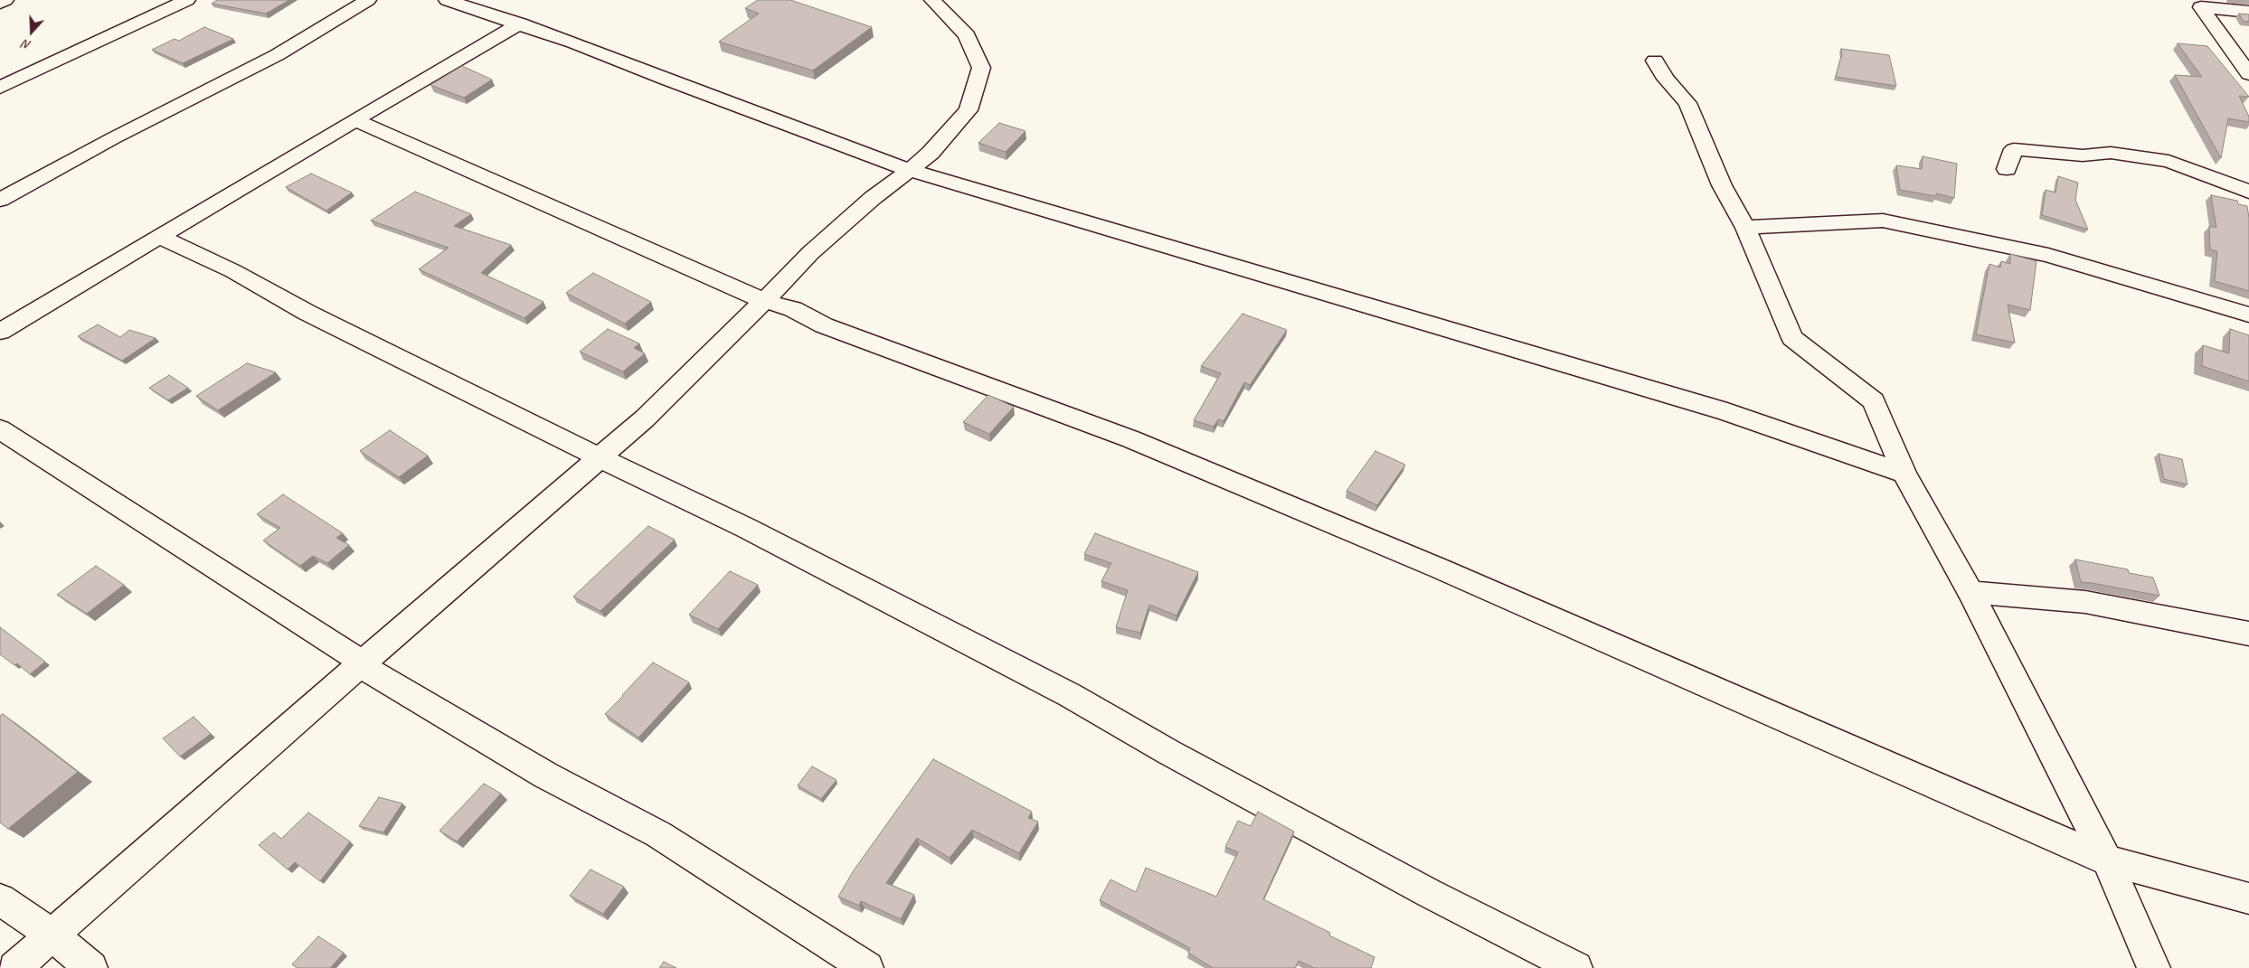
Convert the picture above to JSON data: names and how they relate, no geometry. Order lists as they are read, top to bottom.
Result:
{
  "north": "bottom"
}
